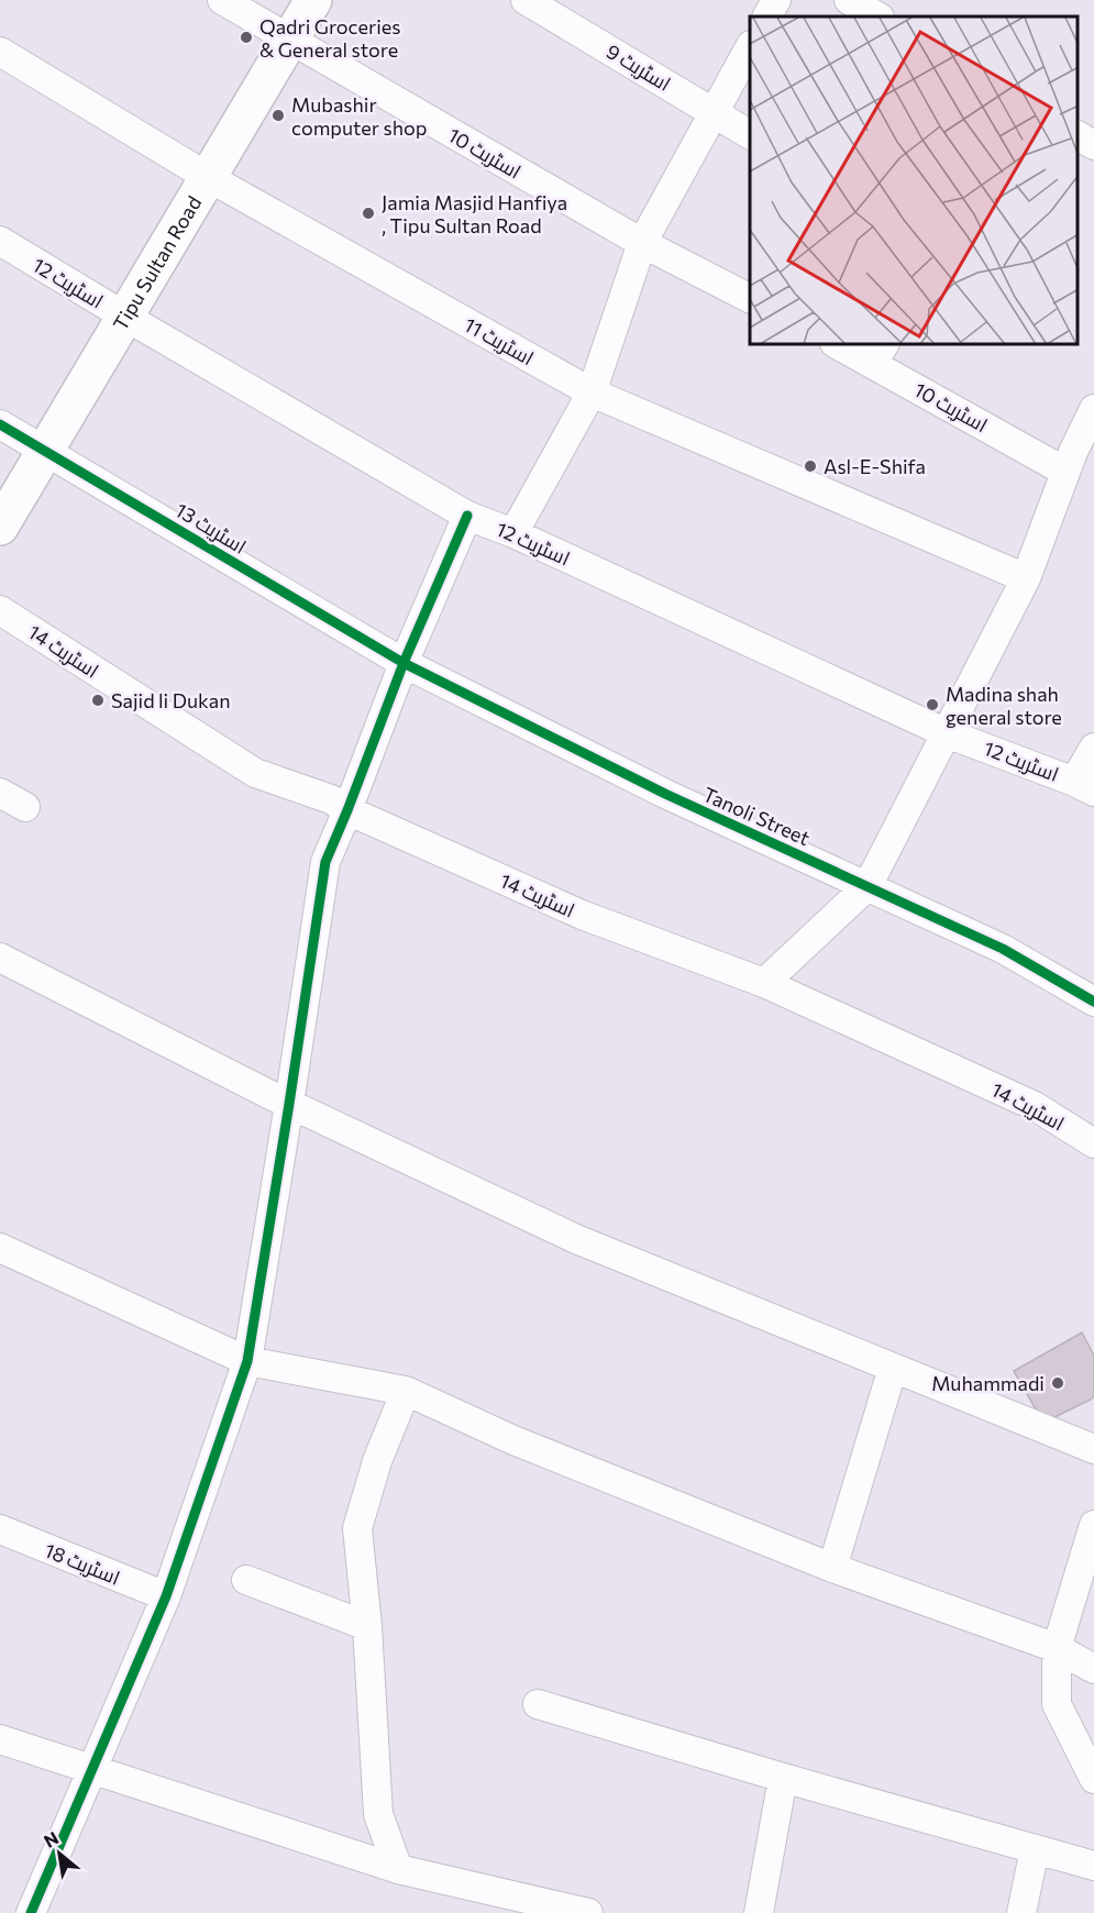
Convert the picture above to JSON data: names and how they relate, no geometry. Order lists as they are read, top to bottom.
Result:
{
  "streets": {
    "street": [
      "اسٹریٹ 9",
      "اسٹریٹ 10",
      "Tipu Sultan Road",
      "اسٹریٹ 12",
      "اسٹریٹ 11",
      "اسٹریٹ 13",
      "اسٹریٹ 14",
      "Tanoli Street",
      "اسٹریٹ 18"
    ]
  },
  "crossings": [
    ["اسٹریٹ 10", "Tipu Sultan Road"],
    ["Tipu Sultan Road", "اسٹریٹ 12"],
    ["Tipu Sultan Road", "اسٹریٹ 11"],
    ["Tipu Sultan Road", "اسٹریٹ 13"],
    ["اسٹریٹ 13", "Tanoli Street"]
  ],
  "places": [
    "Qadri Groceries & General store",
    "Mubashir computer shop",
    "Jamia Masjid Hanfiya , Tipu Sultan Road",
    "Asl-E-Shifa",
    "Sajid li Dukan",
    "Madina shah general store",
    "Muhammadi"
  ],
  "north": "top left"
}
